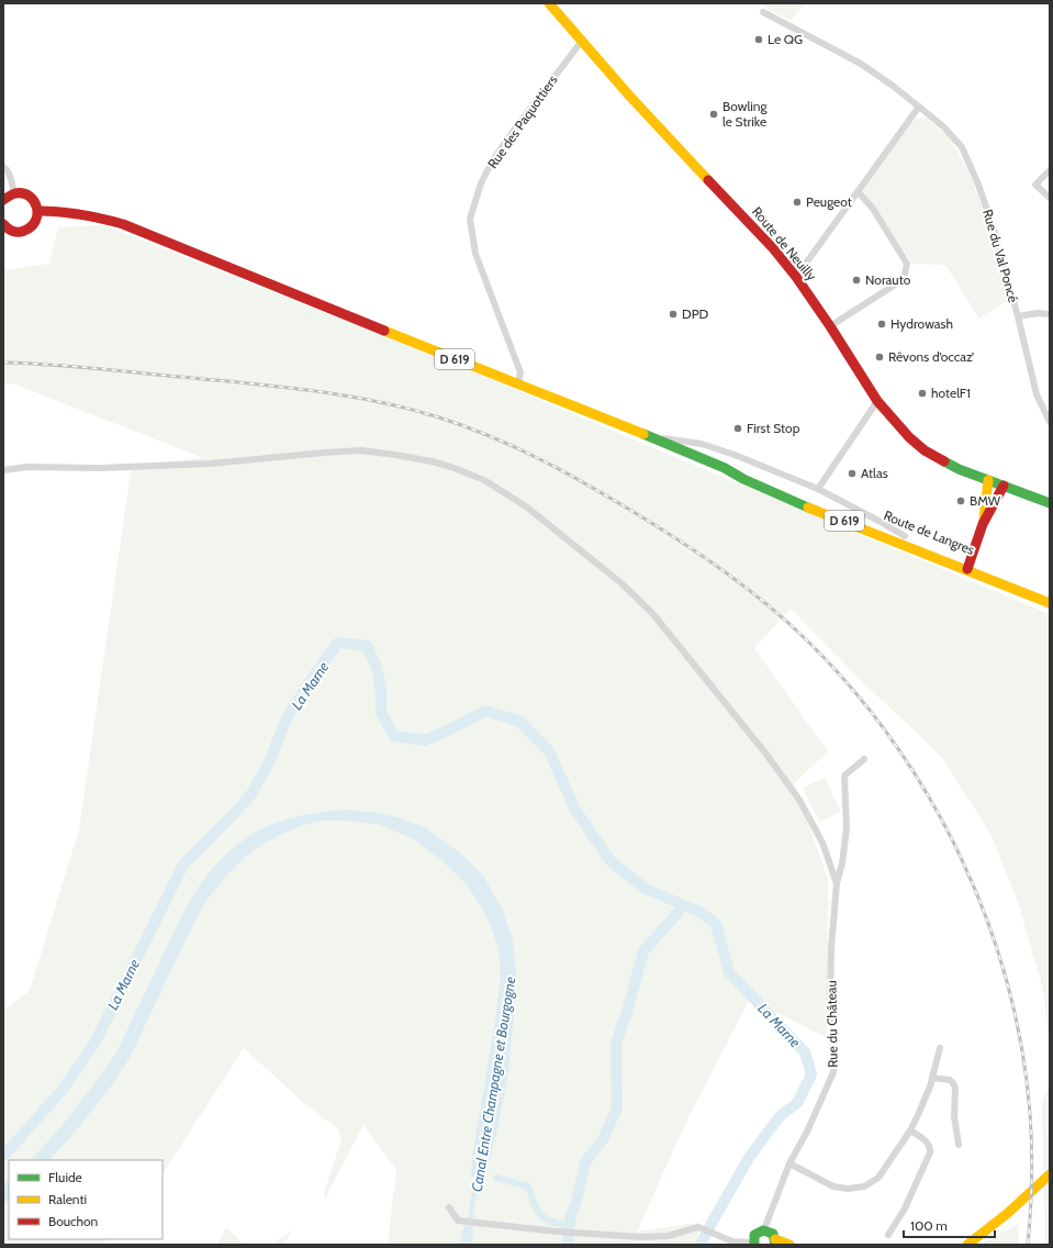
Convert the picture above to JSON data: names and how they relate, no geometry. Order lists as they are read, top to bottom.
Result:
{
  "streets": {
    "main road": ["Route de Neuilly", "D 619", "Route de Langres"],
    "street": ["Rue des Paquottiers", "Rue du Val Poncé", "Rue du Château"]
  },
  "crossings": [
    ["Rue des Paquottiers", "Route de Neuilly"],
    ["Rue des Paquottiers", "D 619"],
    ["D 619", "Route de Langres"]
  ],
  "water": ["La Marne", "Canal Entre Champagne et Bourgogne"],
  "places": [
    "Le QG",
    "Bowling le Strike",
    "Peugeot",
    "Norauto",
    "DPD",
    "Hydrowash",
    "Rêvons d’occaz’",
    "hotelF1",
    "First Stop",
    "Atlas",
    "BMW"
  ],
  "legend": ["Fluide", "Ralenti", "Bouchon"],
  "scale_bar": "100 m"
}
